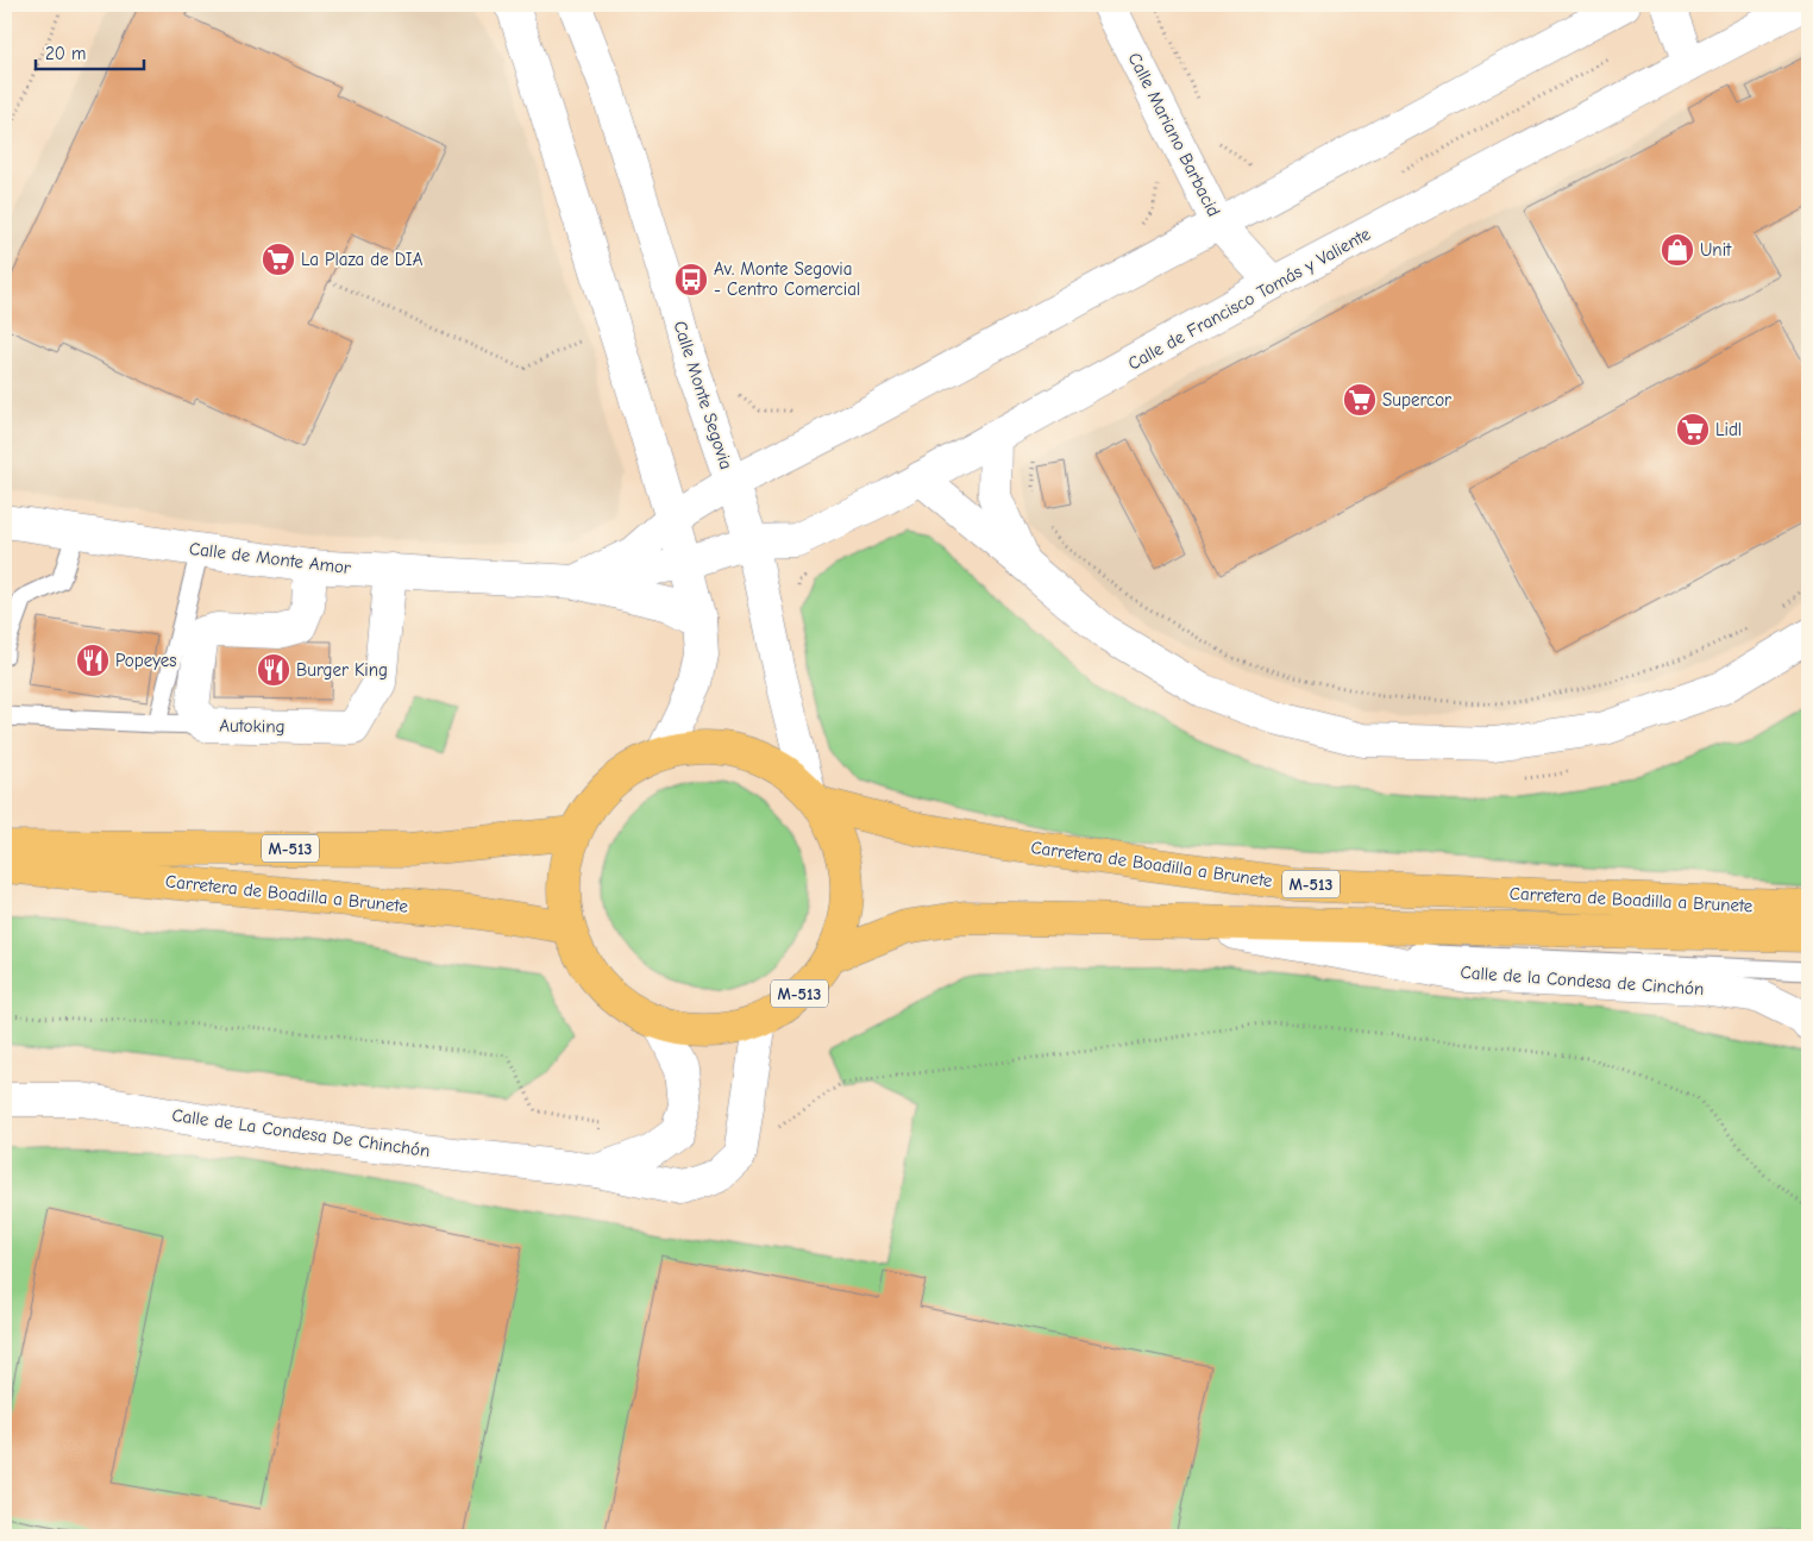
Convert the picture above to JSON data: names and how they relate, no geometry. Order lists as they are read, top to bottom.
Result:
{
  "streets": {
    "main road": ["M-513", "Carretera de Boadilla a Brunete"],
    "street": [
      "Calle Mariano Barbacid",
      "Calle de Francisco Tomás y Valiente",
      "Calle Monte Segovia",
      "Calle de Monte Amor",
      "Autoking",
      "Calle de la Condesa de Cinchón",
      "Calle de La Condesa De Chinchón"
    ]
  },
  "crossings": [
    ["Calle Mariano Barbacid", "Calle de Francisco Tomás y Valiente"],
    ["Calle de Francisco Tomás y Valiente", "Calle Monte Segovia"],
    ["Calle de Francisco Tomás y Valiente", "Calle de Monte Amor"],
    ["Calle Monte Segovia", "M-513"],
    ["Calle Monte Segovia", "Carretera de Boadilla a Brunete"],
    ["Calle de Monte Amor", "Autoking"],
    ["M-513", "Carretera de Boadilla a Brunete"],
    ["M-513", "Calle de La Condesa De Chinchón"],
    ["Carretera de Boadilla a Brunete", "Calle de la Condesa de Cinchón"]
  ],
  "places": {
    "shop": ["Unit"],
    "supermarket": ["La Plaza de DIA", "Supercor", "Lidl"],
    "bus stop": ["Av. Monte Segovia - Centro Comercial"],
    "restaurant": ["Popeyes", "Burger King"]
  },
  "scale_bar": "20 m"
}
